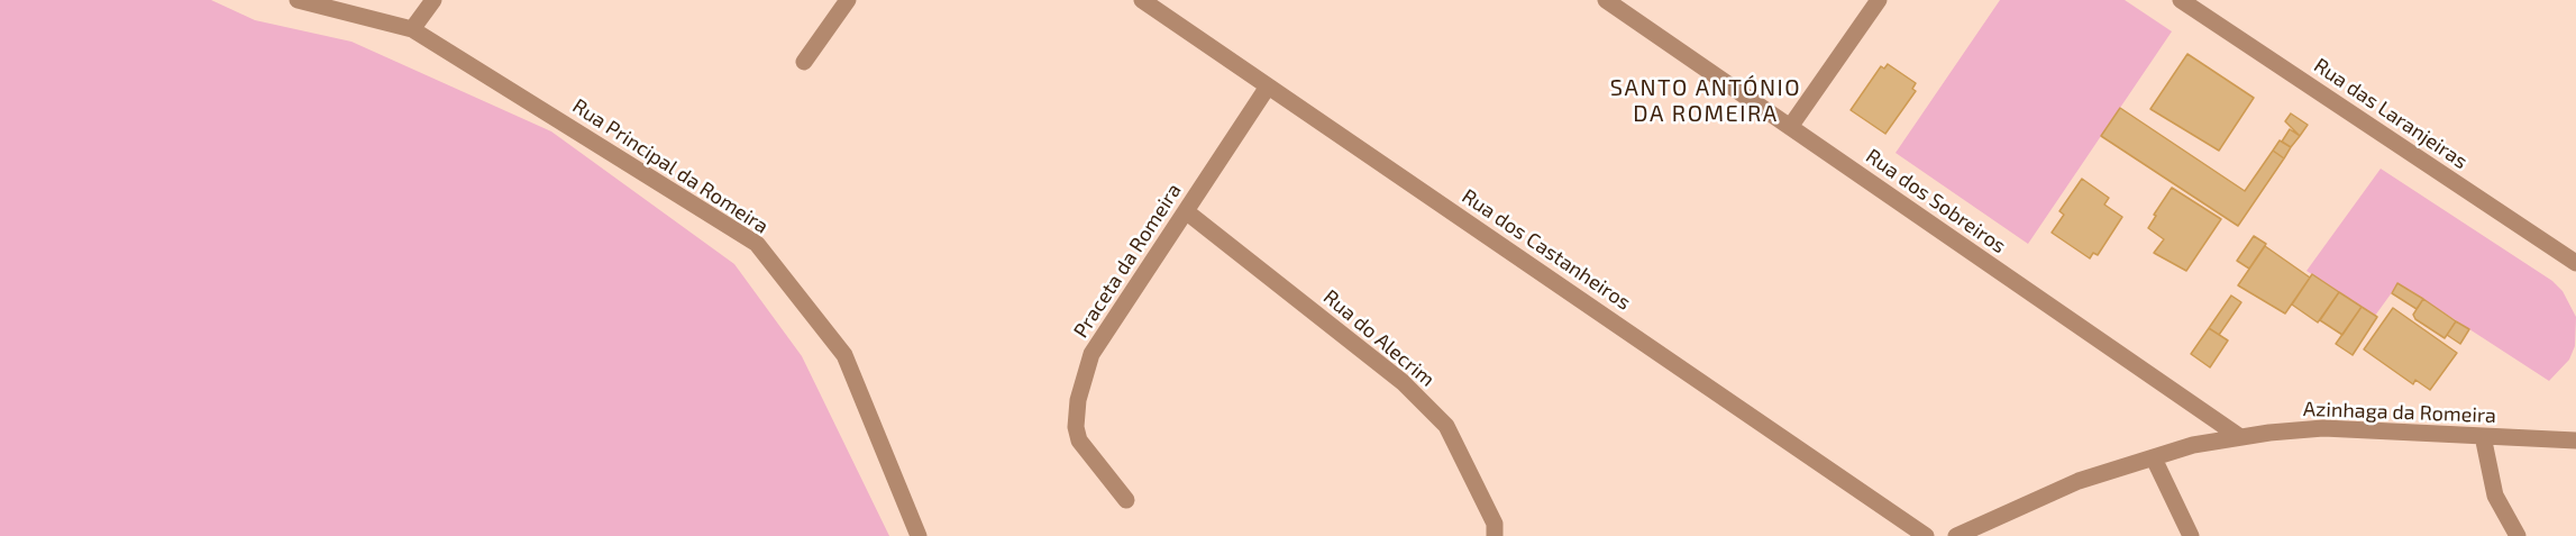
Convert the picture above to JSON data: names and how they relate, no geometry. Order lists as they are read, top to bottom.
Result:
{
  "streets": {
    "street": [
      "Rua das Laranjeiras",
      "Rua Principal da Romeira",
      "Rua dos Sobreiros",
      "Rua dos Castanheiros",
      "Praceta da Romeira",
      "Rua do Alecrim",
      "Azinhaga da Romeira"
    ]
  },
  "crossings": [
    ["Rua dos Sobreiros", "Azinhaga da Romeira"],
    ["Rua dos Castanheiros", "Praceta da Romeira"],
    ["Praceta da Romeira", "Rua do Alecrim"]
  ],
  "districts": ["SANTO ANTÓNIO DA ROMEIRA"]
}
